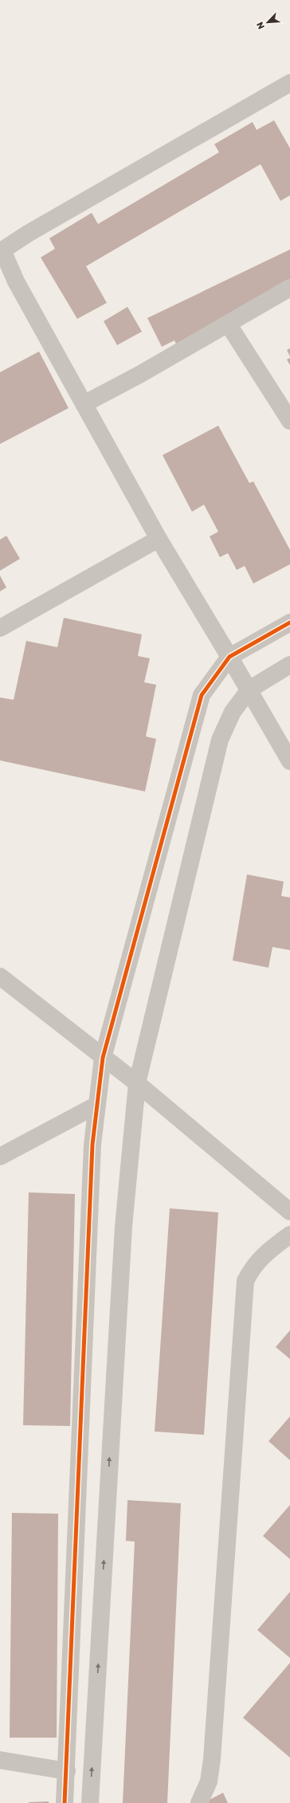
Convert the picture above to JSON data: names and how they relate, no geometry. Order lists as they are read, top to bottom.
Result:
{
  "north": "bottom left"
}
